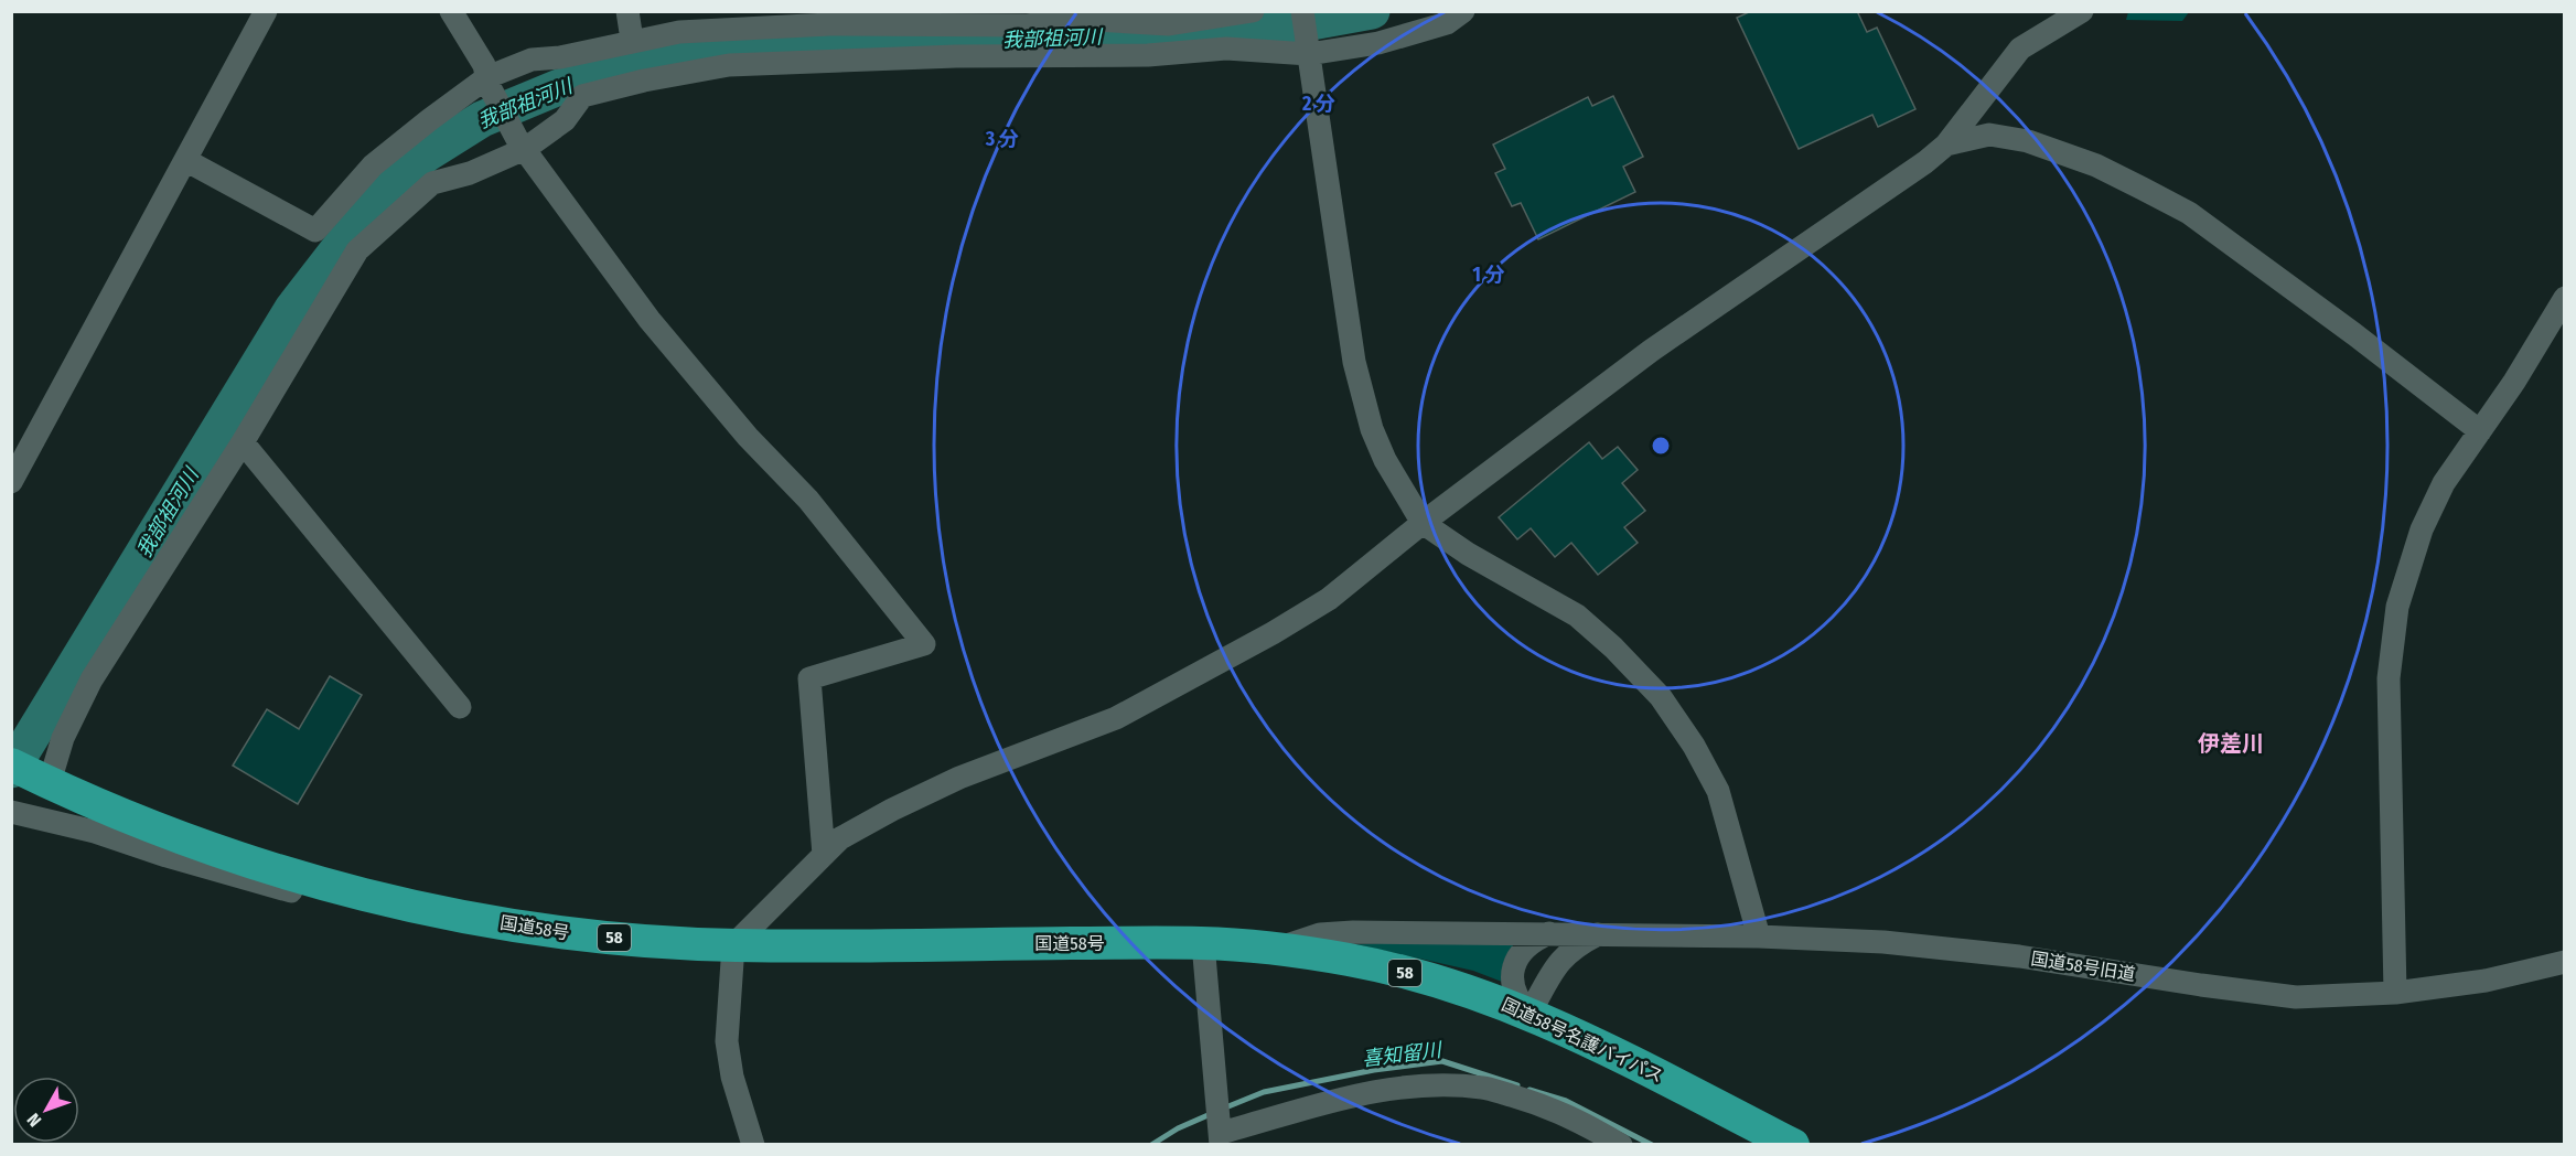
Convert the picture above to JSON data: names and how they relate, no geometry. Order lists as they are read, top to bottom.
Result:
{
  "streets": {
    "highway": ["国道58号", "58", "国道58号名護バイパス"],
    "street": ["国道58号旧道"]
  },
  "crossings": [
    ["国道58号", "国道58号名護バイパス"],
    ["国道58号旧道", "国道58号名護バイパス"]
  ],
  "districts": ["伊差川"],
  "water": ["我部祖河川", "喜知留川"],
  "north": "bottom left",
  "rings": ["2 分", "3 分", "1 分"]
}
